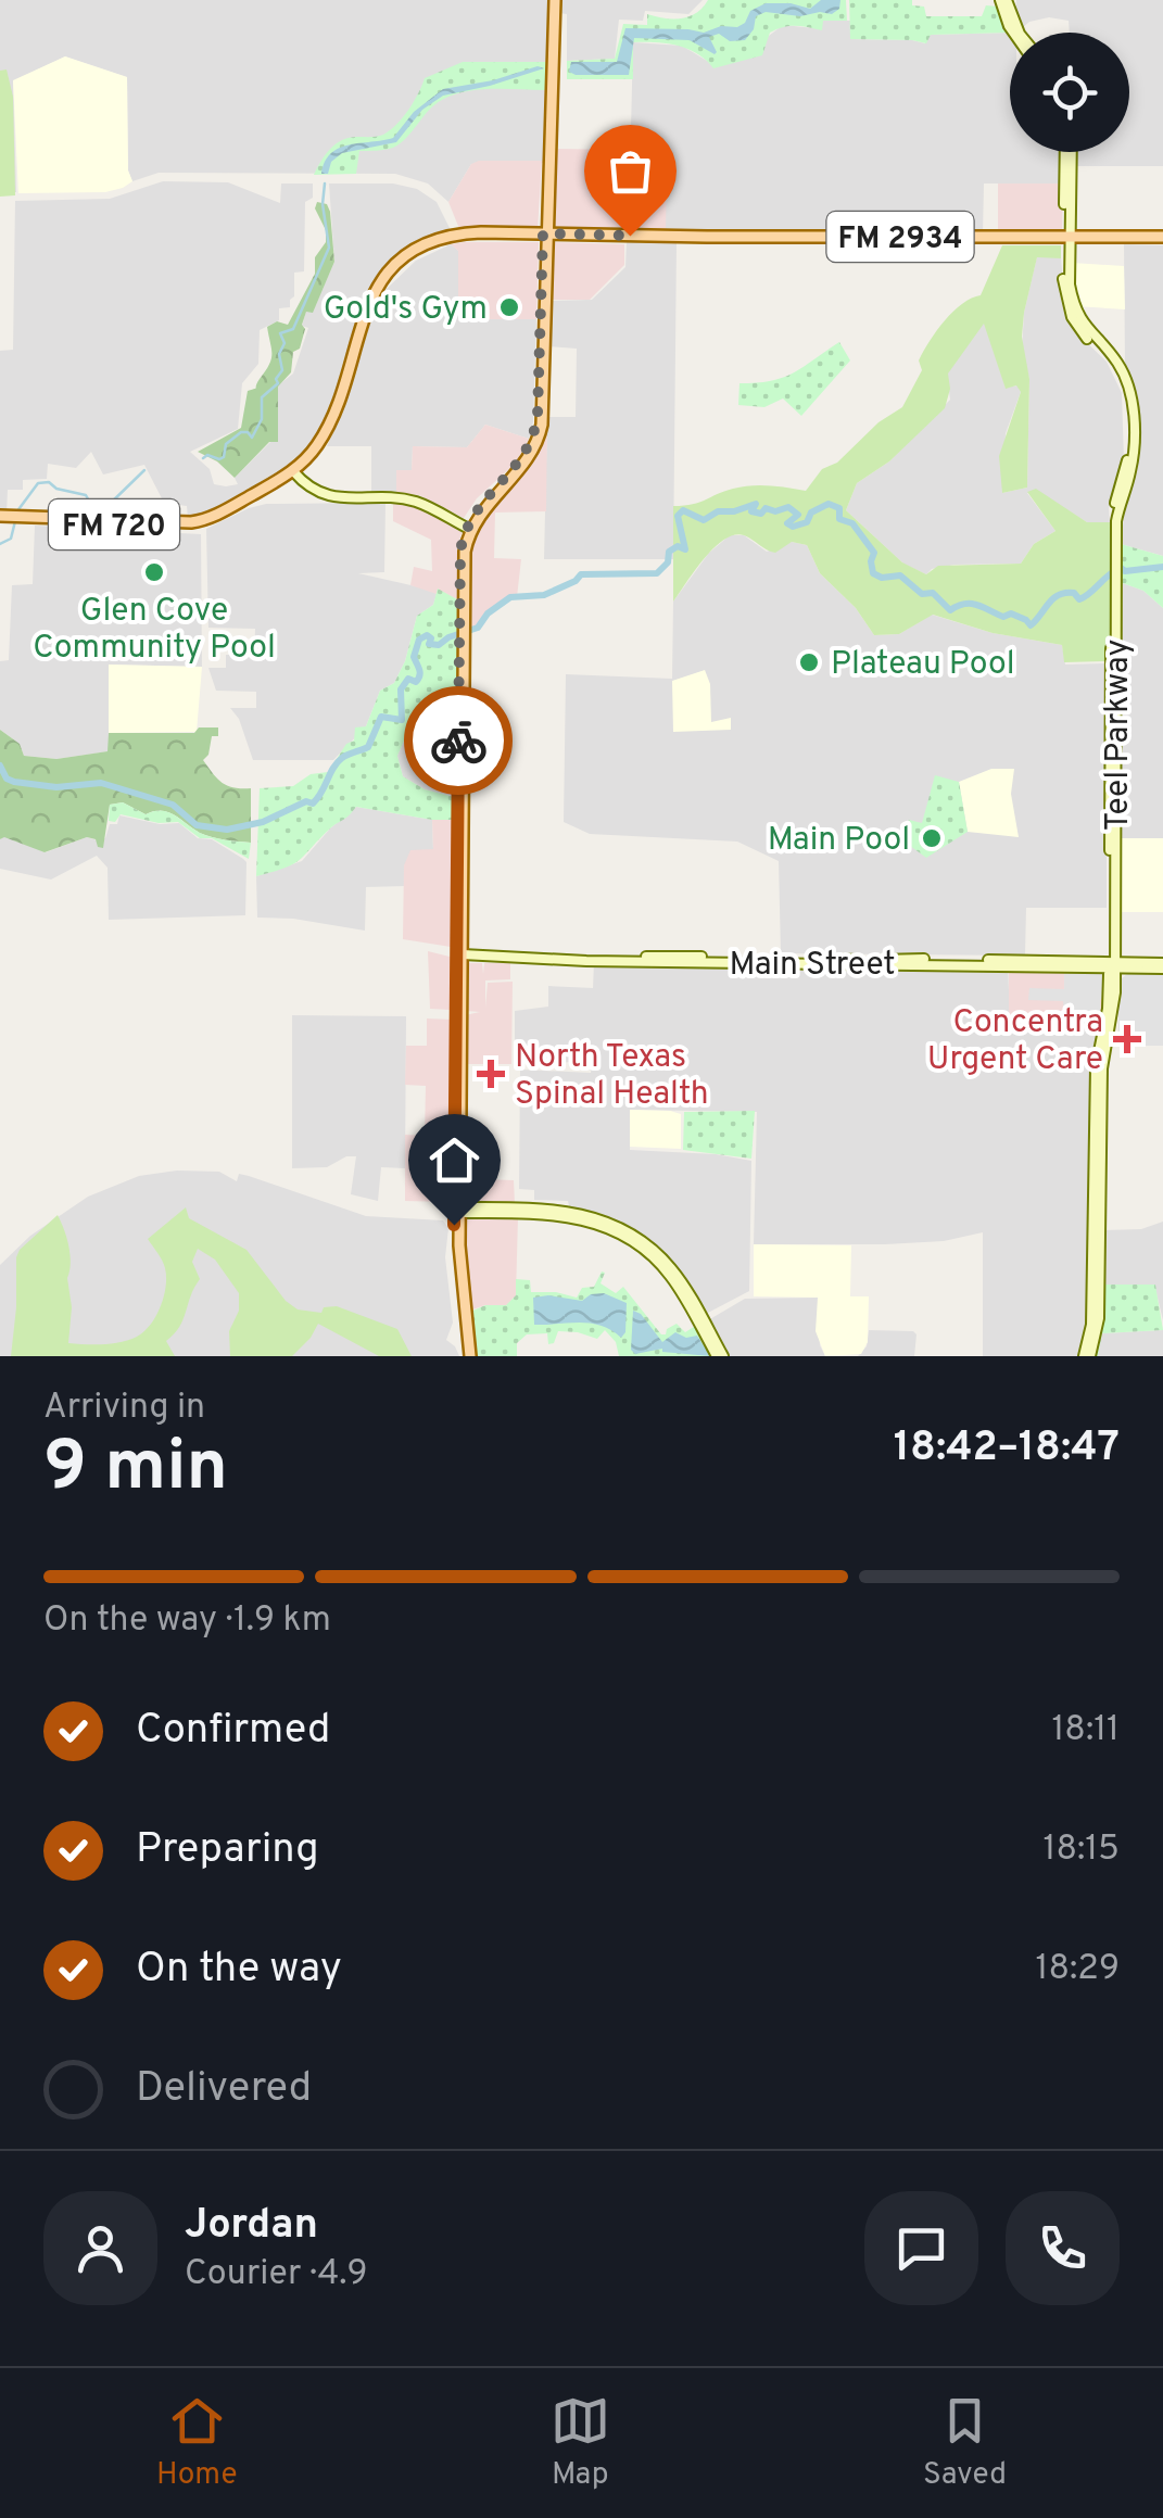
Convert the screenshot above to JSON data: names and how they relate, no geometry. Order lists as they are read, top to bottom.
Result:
{
  "streets": {
    "main road": [
      "FM 2934",
      "FM 720",
      "Teel Parkway",
      "Main Street"
    ]
  },
  "crossings": [
    ["FM 2934", "Teel Parkway"],
    ["Teel Parkway", "Main Street"]
  ],
  "places": {
    "other": [
      "Gold's Gym",
      "Glen Cove Community Pool",
      "Plateau Pool",
      "Main Pool"
    ],
    "health": ["Concentra Urgent Care", "North Texas Spinal Health"]
  },
  "page": {
    "heading": ["9 min", "Arriving in", "18:42–18:47"],
    "panel": ["Jordan", "Courier · 4.9"],
    "bar": "On the way · 1.9 km",
    "list": [
      ["Confirmed", "18:11"],
      ["Preparing", "18:15"],
      ["On the way", "18:29"],
      "Delivered"
    ],
    "tabs": ["Home", "Map", "Saved"]
  }
}
